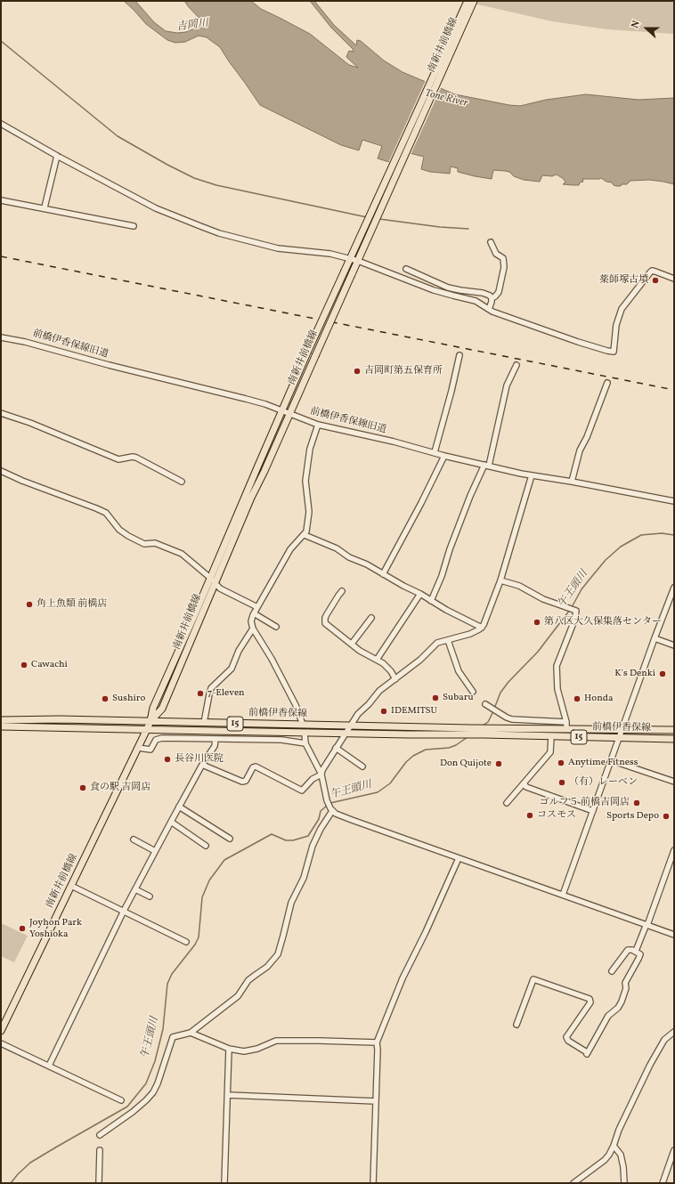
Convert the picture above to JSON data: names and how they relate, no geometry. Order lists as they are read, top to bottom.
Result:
{
  "streets": {
    "main road": ["南新井前橋線", "前橋伊香保線", "15"],
    "street": ["前橋伊香保線旧道"]
  },
  "crossings": [
    ["南新井前橋線", "前橋伊香保線旧道"],
    ["南新井前橋線", "前橋伊香保線"]
  ],
  "water": ["吉岡川", "Tone River", "午王頭川"],
  "places": [
    "薬師塚古墳",
    "吉岡町第五保育所",
    "角上魚類 前橋店",
    "第八区大久保集落センター",
    "Cawachi",
    "K's Denki",
    "7-Eleven",
    "Subaru",
    "Sushiro",
    "Honda",
    "IDEMITSU",
    "長谷川医院",
    "Anytime Fitness",
    "Don Quijote",
    "（有）レーベン",
    "食の駅 吉岡店",
    "ゴルフ５ 前橋吉岡店",
    "コスモス",
    "Sports Depo",
    "Joyhon Park Yoshioka"
  ],
  "north": "left"
}
